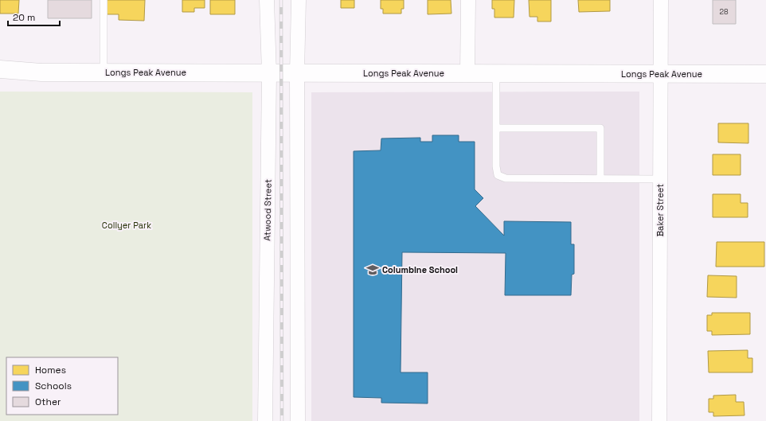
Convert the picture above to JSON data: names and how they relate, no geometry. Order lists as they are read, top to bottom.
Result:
{
  "streets": {
    "street": ["Longs Peak Avenue", "Atwood Street", "Baker Street"]
  },
  "crossings": [
    ["Longs Peak Avenue", "Atwood Street"],
    ["Longs Peak Avenue", "Baker Street"]
  ],
  "parks": ["Collyer Park"],
  "places": {
    "school or university": ["Columbine School"]
  },
  "house_numbers": ["28"],
  "legend": ["Homes", "Schools", "Other"],
  "scale_bar": "20 m"
}
